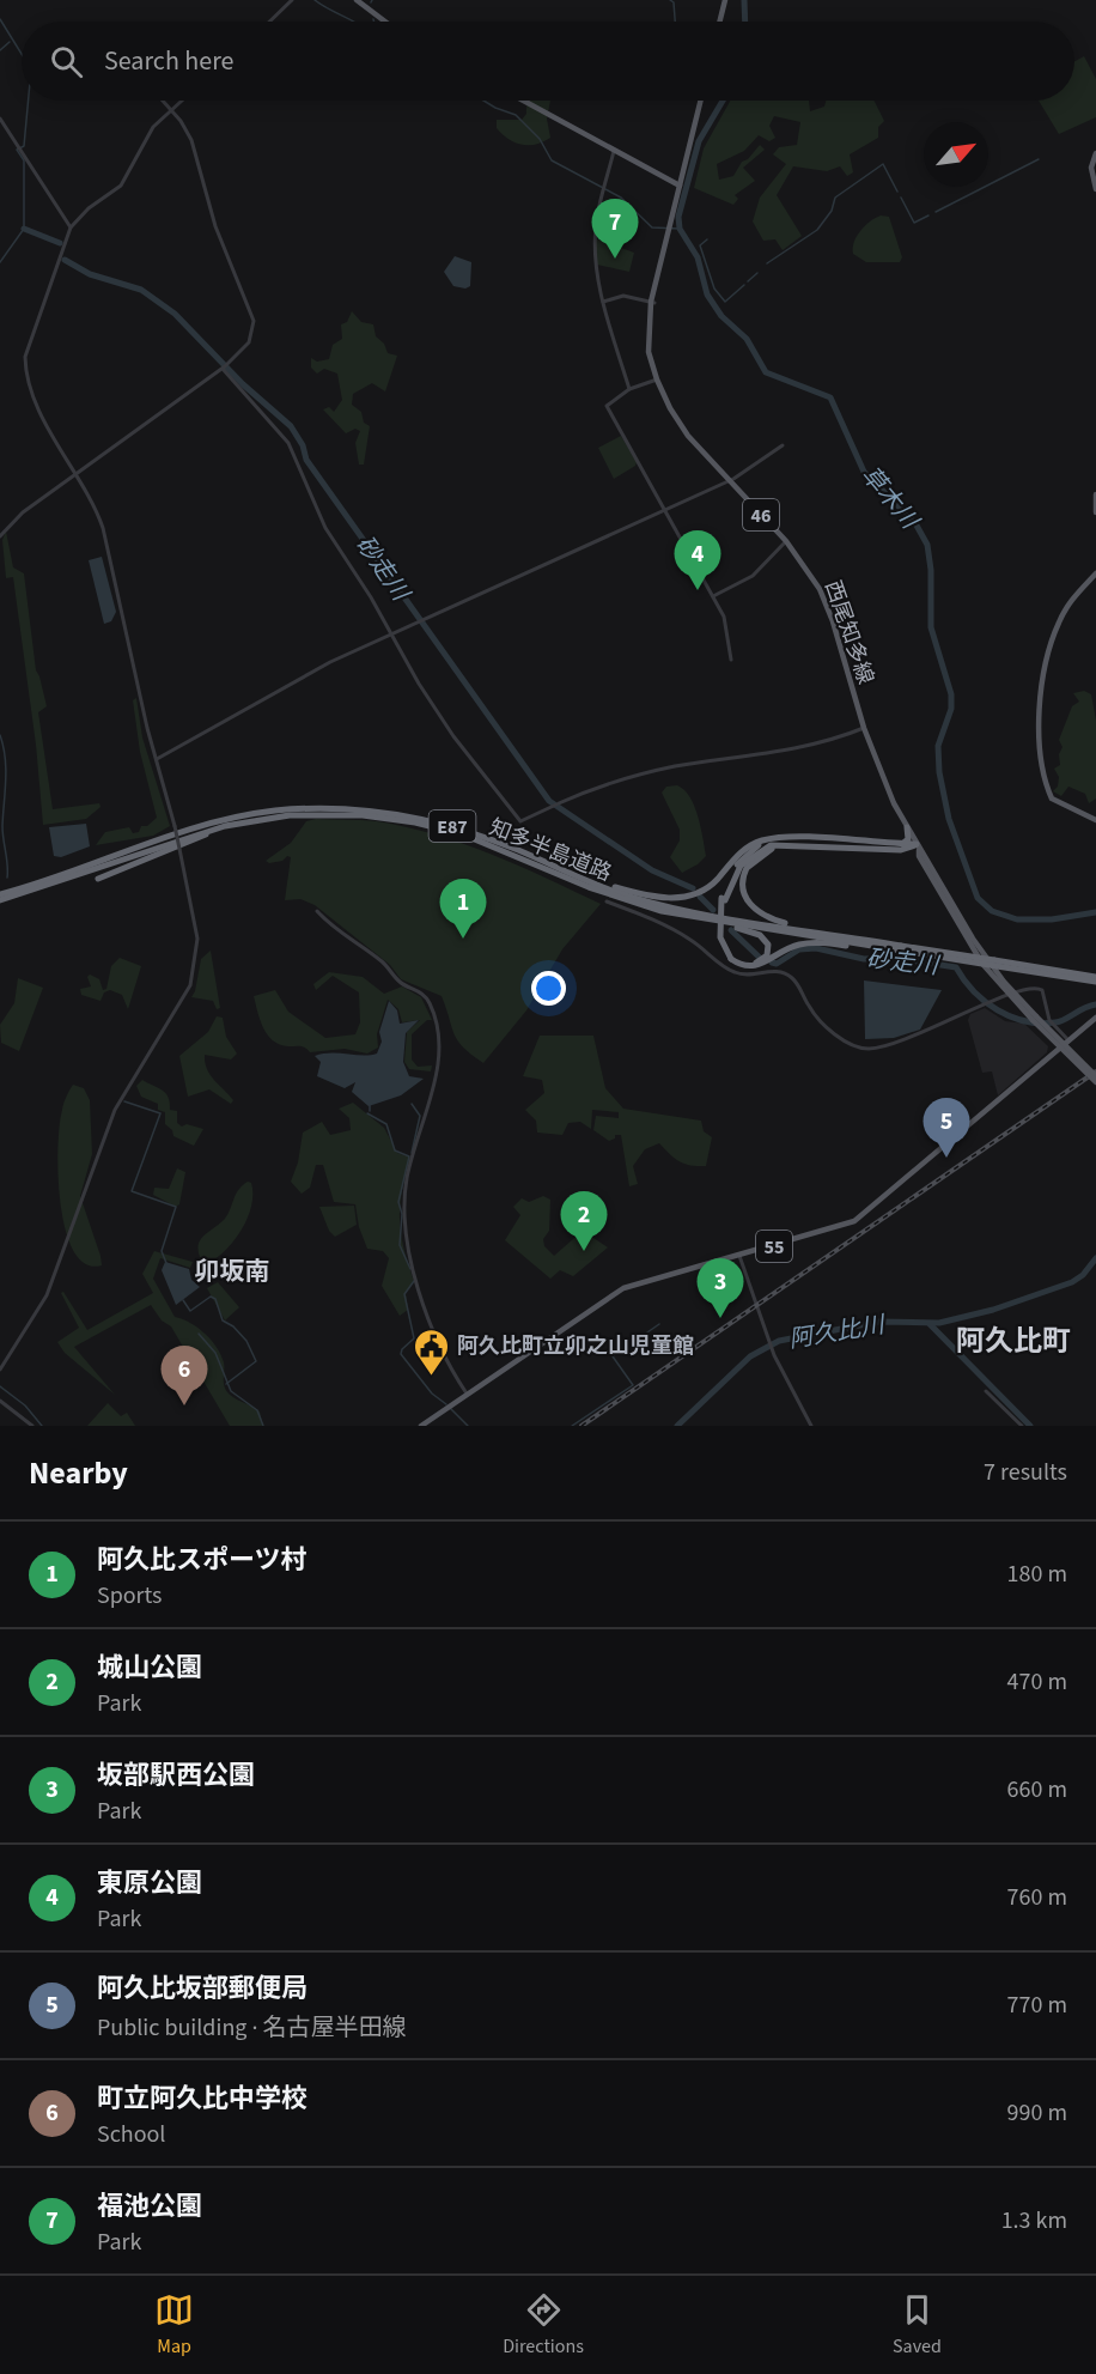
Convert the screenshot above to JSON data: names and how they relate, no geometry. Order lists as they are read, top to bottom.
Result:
{
  "streets": {
    "highway": ["E87", "知多半島道路"],
    "main road": ["46", "西尾知多線", "55"]
  },
  "districts": ["卯坂南", "阿久比町"],
  "water": ["草木川", "砂走川", "阿久比川"],
  "places": {
    "public building": ["阿久比町立卯之山児童館"]
  },
  "north": "top right",
  "page": {
    "search": "Search here",
    "pins": [
      "7",
      "4",
      "1",
      "5",
      "2",
      "3",
      "6"
    ],
    "heading": ["Nearby", "7 results"],
    "list": [
      {
        "mark": "1",
        "name": "阿久比スポーツ村",
        "note": "Sports",
        "value": "180 m"
      },
      {
        "mark": "2",
        "name": "城山公園",
        "note": "Park",
        "value": "470 m"
      },
      {
        "mark": "3",
        "name": "坂部駅西公園",
        "note": "Park",
        "value": "660 m"
      },
      {
        "mark": "4",
        "name": "東原公園",
        "note": "Park",
        "value": "760 m"
      },
      {
        "mark": "5",
        "name": "阿久比坂部郵便局",
        "note": "Public building · 名古屋半田線",
        "value": "770 m"
      },
      {
        "mark": "6",
        "name": "町立阿久比中学校",
        "note": "School",
        "value": "990 m"
      },
      {
        "mark": "7",
        "name": "福池公園",
        "note": "Park",
        "value": "1.3 km"
      }
    ],
    "nav": ["Map", "Directions", "Saved"]
  }
}
